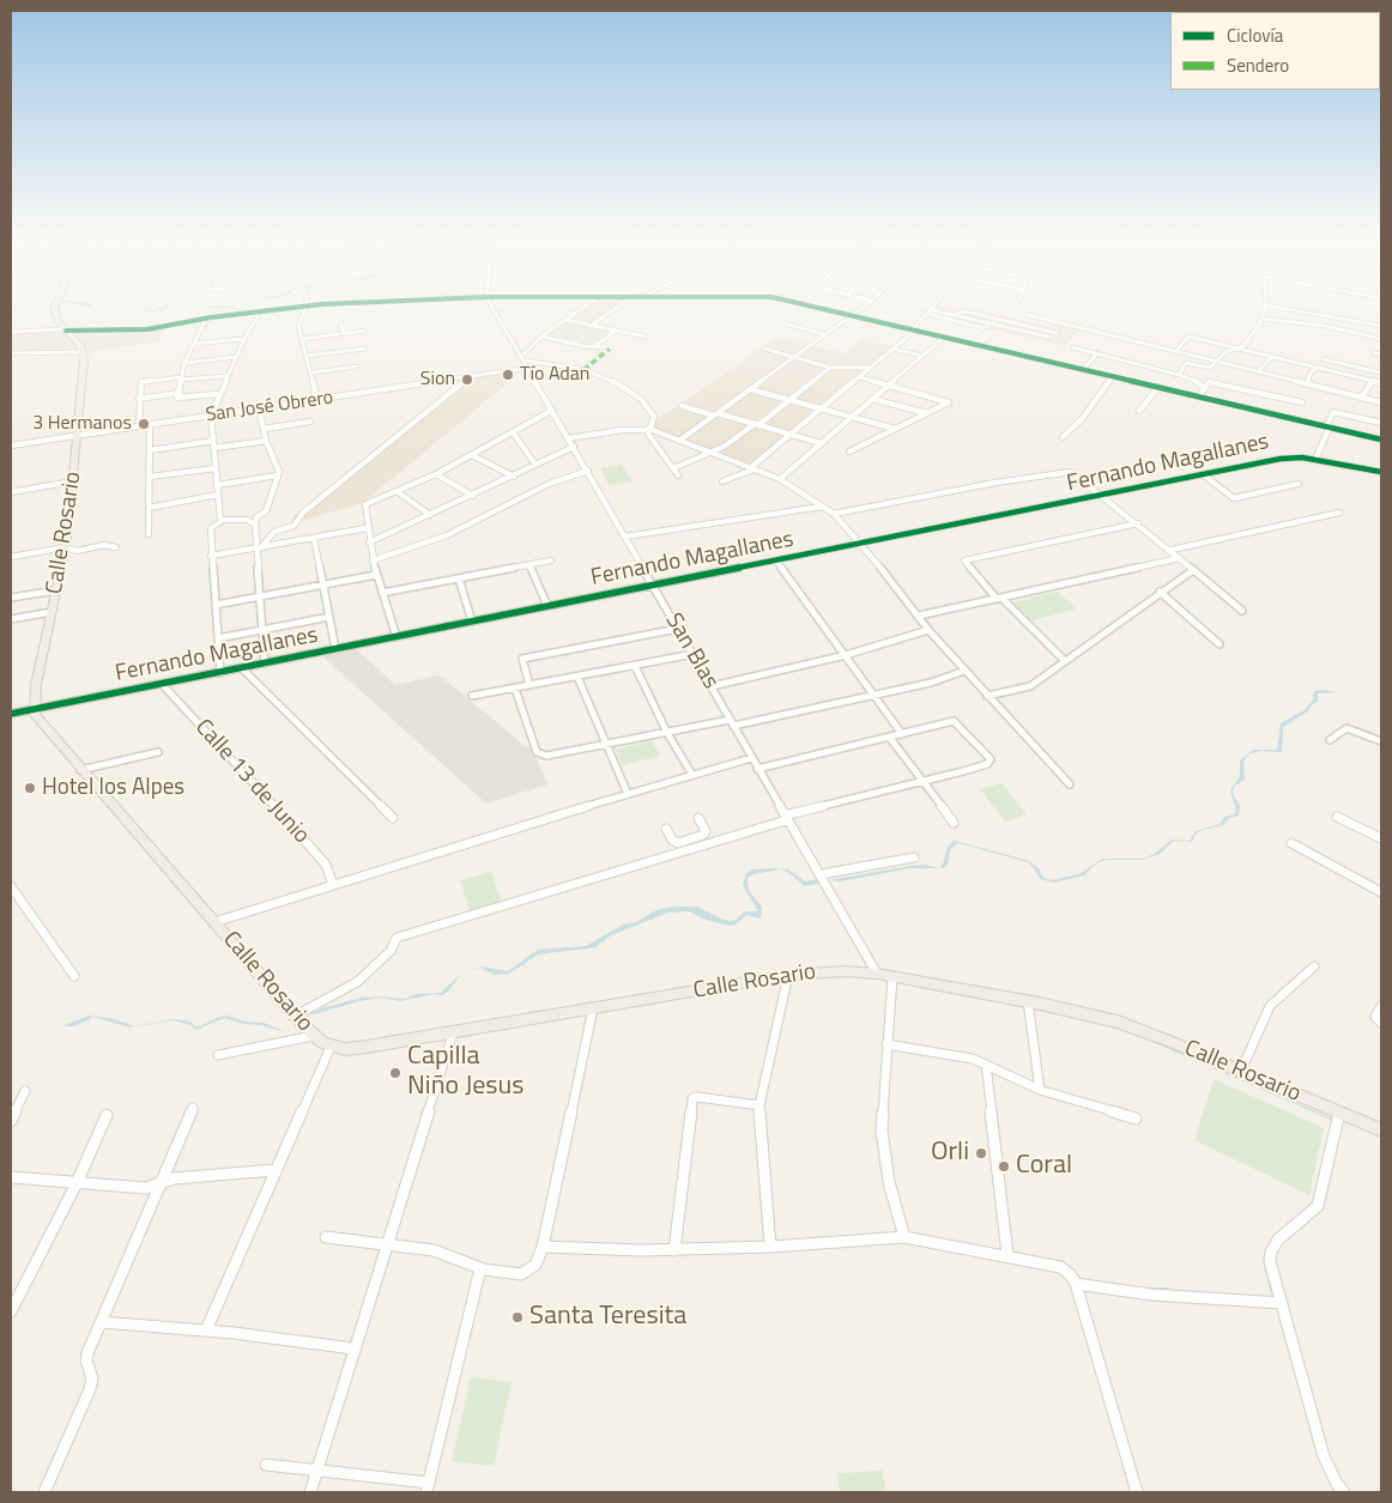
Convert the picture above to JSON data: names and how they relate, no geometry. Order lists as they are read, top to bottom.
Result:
{
  "streets": {
    "main road": ["Calle Rosario"],
    "street": [
      "San José Obrero",
      "Fernando Magallanes",
      "San Blas",
      "Calle 13 de Junio"
    ]
  },
  "crossings": [
    ["San José Obrero", "Calle Rosario"],
    ["San José Obrero", "San Blas"],
    ["Fernando Magallanes", "Calle Rosario"],
    ["Fernando Magallanes", "San Blas"],
    ["Fernando Magallanes", "Calle 13 de Junio"],
    ["Calle Rosario", "San Blas"]
  ],
  "places": [
    "Tío Adan",
    "Sion",
    "3 Hermanos",
    "Hotel los Alpes",
    "Capilla Niño Jesus",
    "Orli",
    "Coral",
    "Santa Teresita"
  ],
  "legend": ["Ciclovía", "Sendero"]
}
